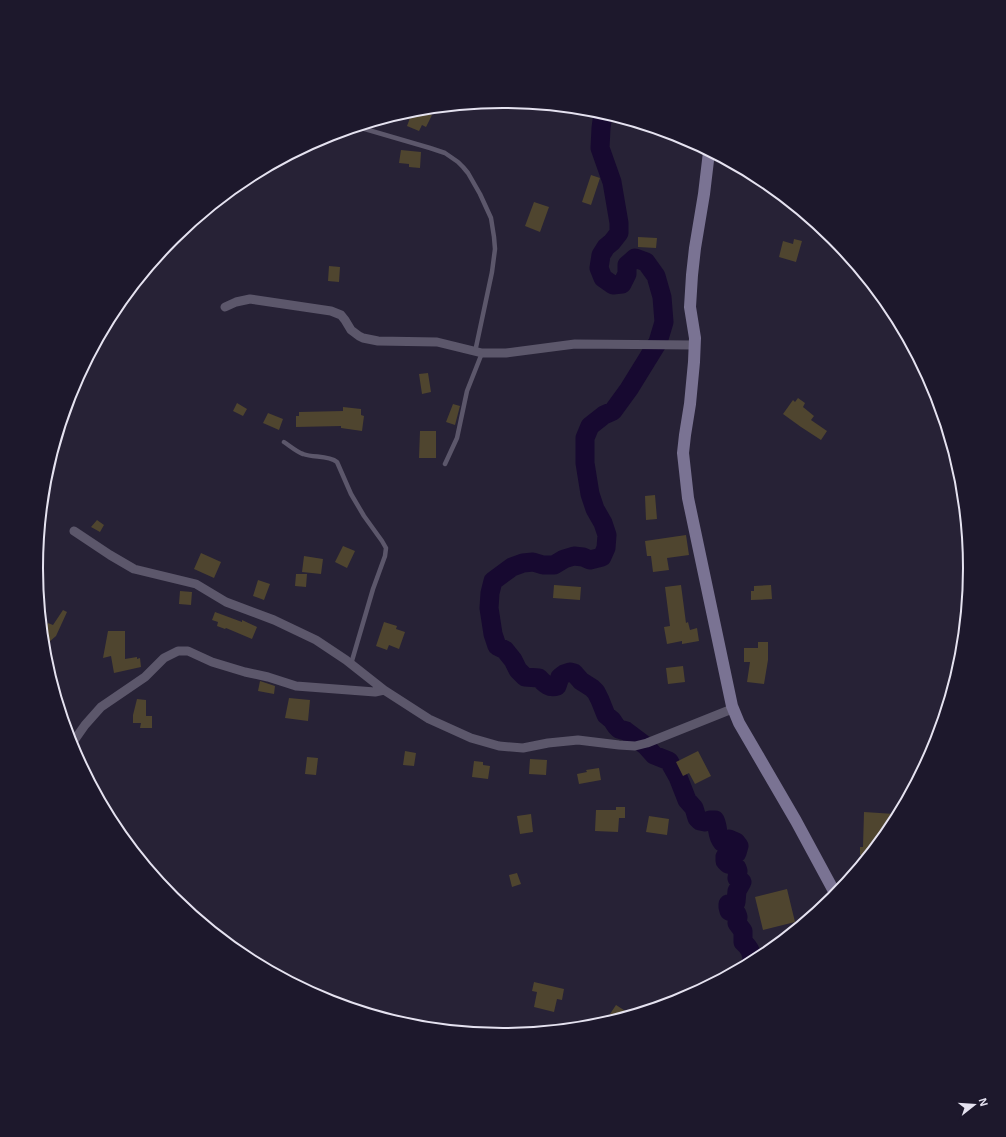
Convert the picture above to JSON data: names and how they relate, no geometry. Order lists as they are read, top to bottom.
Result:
{
  "north": "right"
}
